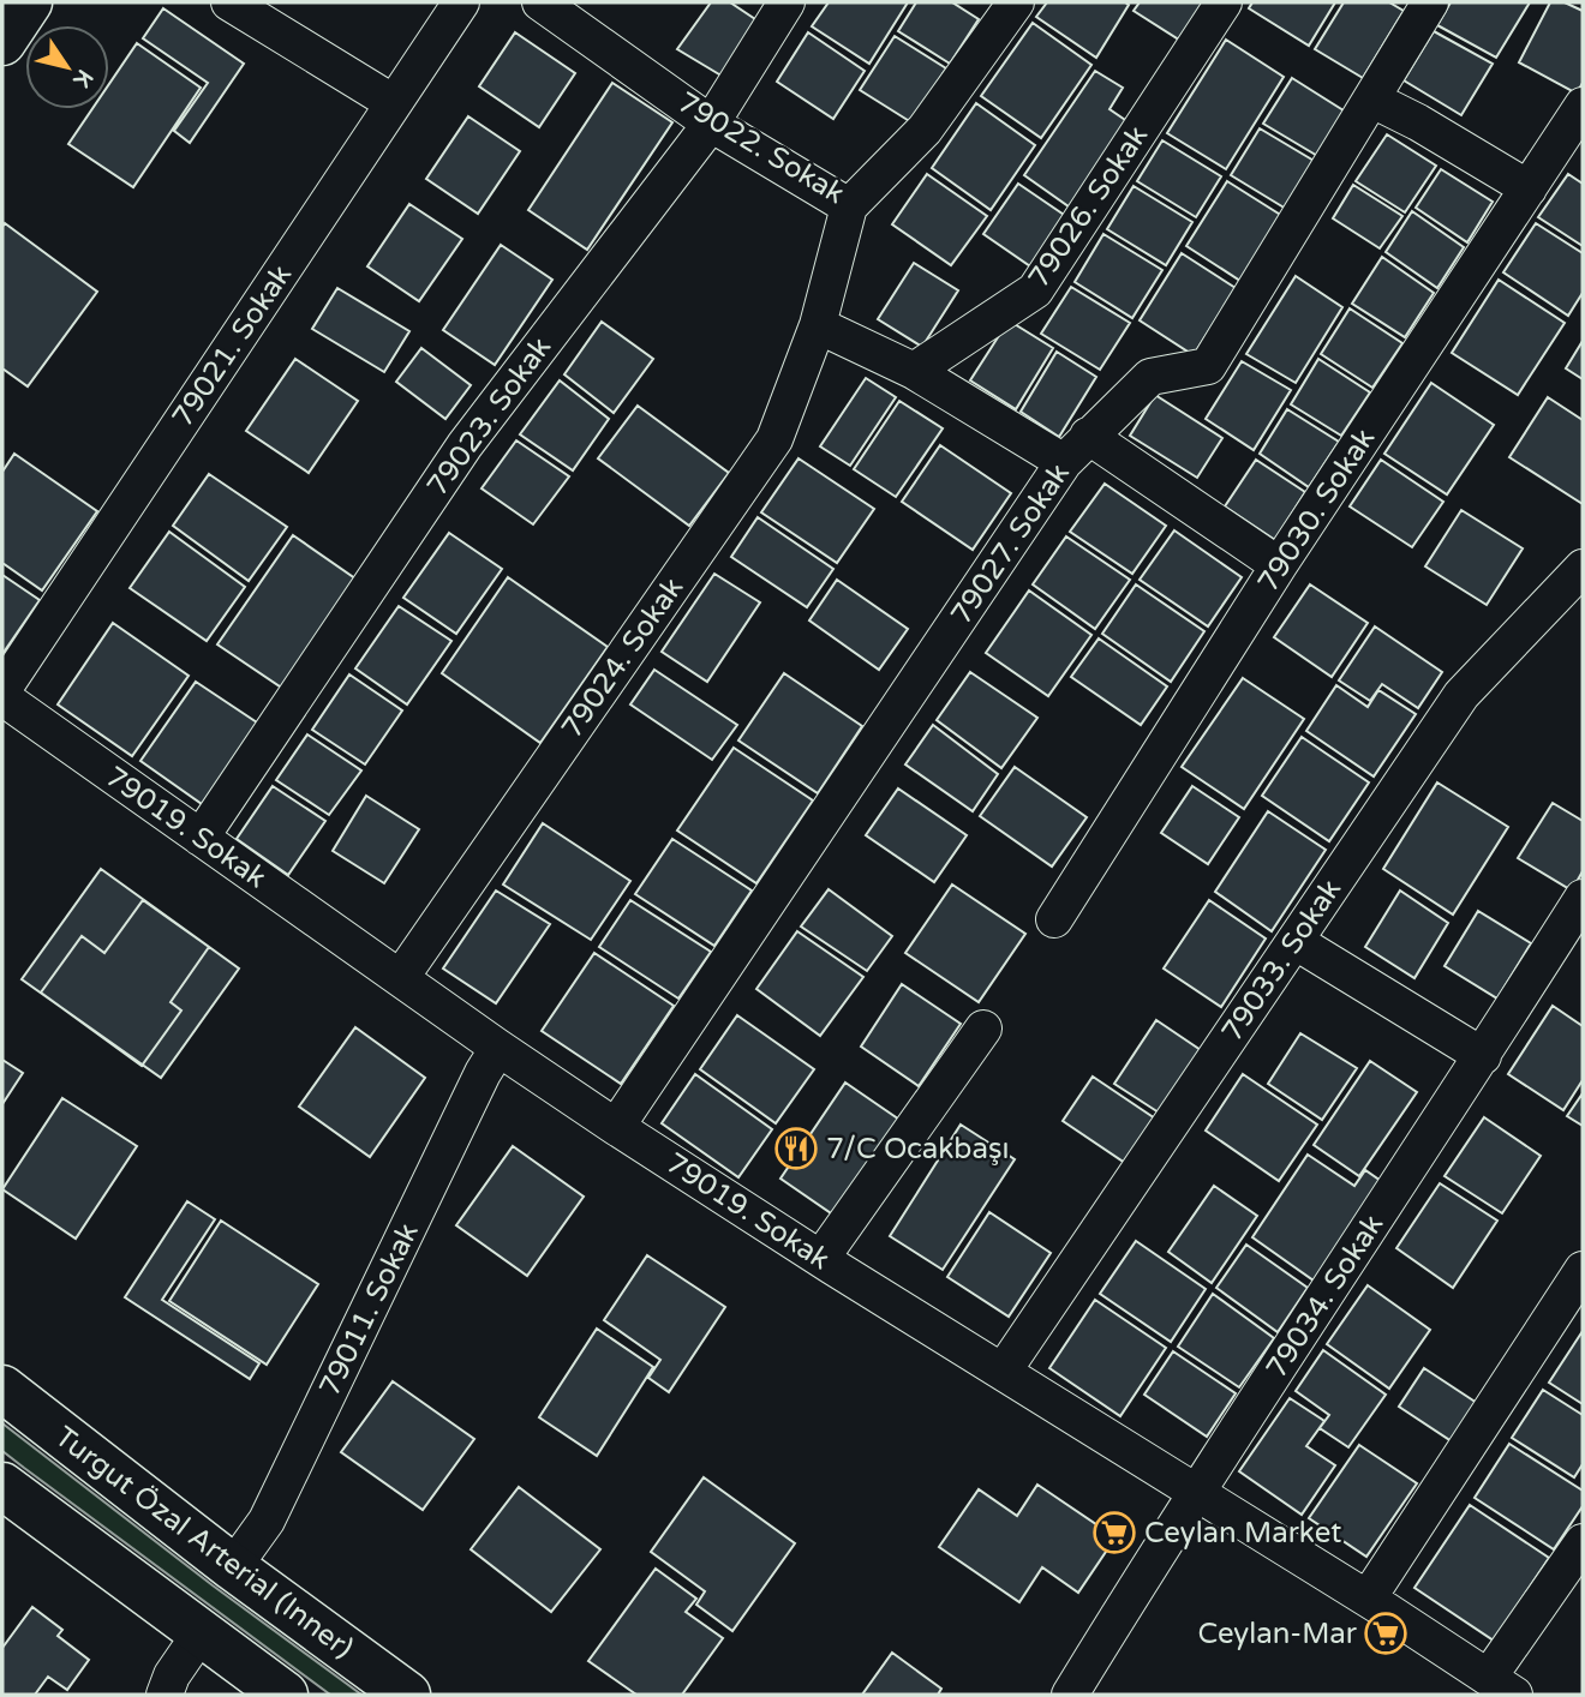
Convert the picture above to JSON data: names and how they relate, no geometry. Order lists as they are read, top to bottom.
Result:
{
  "streets": {
    "main road": ["Turgut Özal Arterial (Inner)"],
    "street": [
      "79022. Sokak",
      "79026. Sokak",
      "79021. Sokak",
      "79023. Sokak",
      "79030. Sokak",
      "79027. Sokak",
      "79024. Sokak",
      "79019. Sokak",
      "79033. Sokak",
      "79034. Sokak",
      "79011. Sokak"
    ]
  },
  "crossings": [
    ["79022. Sokak", "79023. Sokak"],
    ["79022. Sokak", "79024. Sokak"],
    ["79023. Sokak", "79019. Sokak"],
    ["79027. Sokak", "79019. Sokak"],
    ["79024. Sokak", "79019. Sokak"],
    ["79019. Sokak", "79033. Sokak"],
    ["79019. Sokak", "79034. Sokak"],
    ["79019. Sokak", "79011. Sokak"],
    ["79011. Sokak", "Turgut Özal Arterial (Inner)"]
  ],
  "places": {
    "restaurant": ["7/C Ocakbaşı"],
    "supermarket": ["Ceylan Market", "Ceylan-Mar"]
  },
  "north": "bottom right"
}
